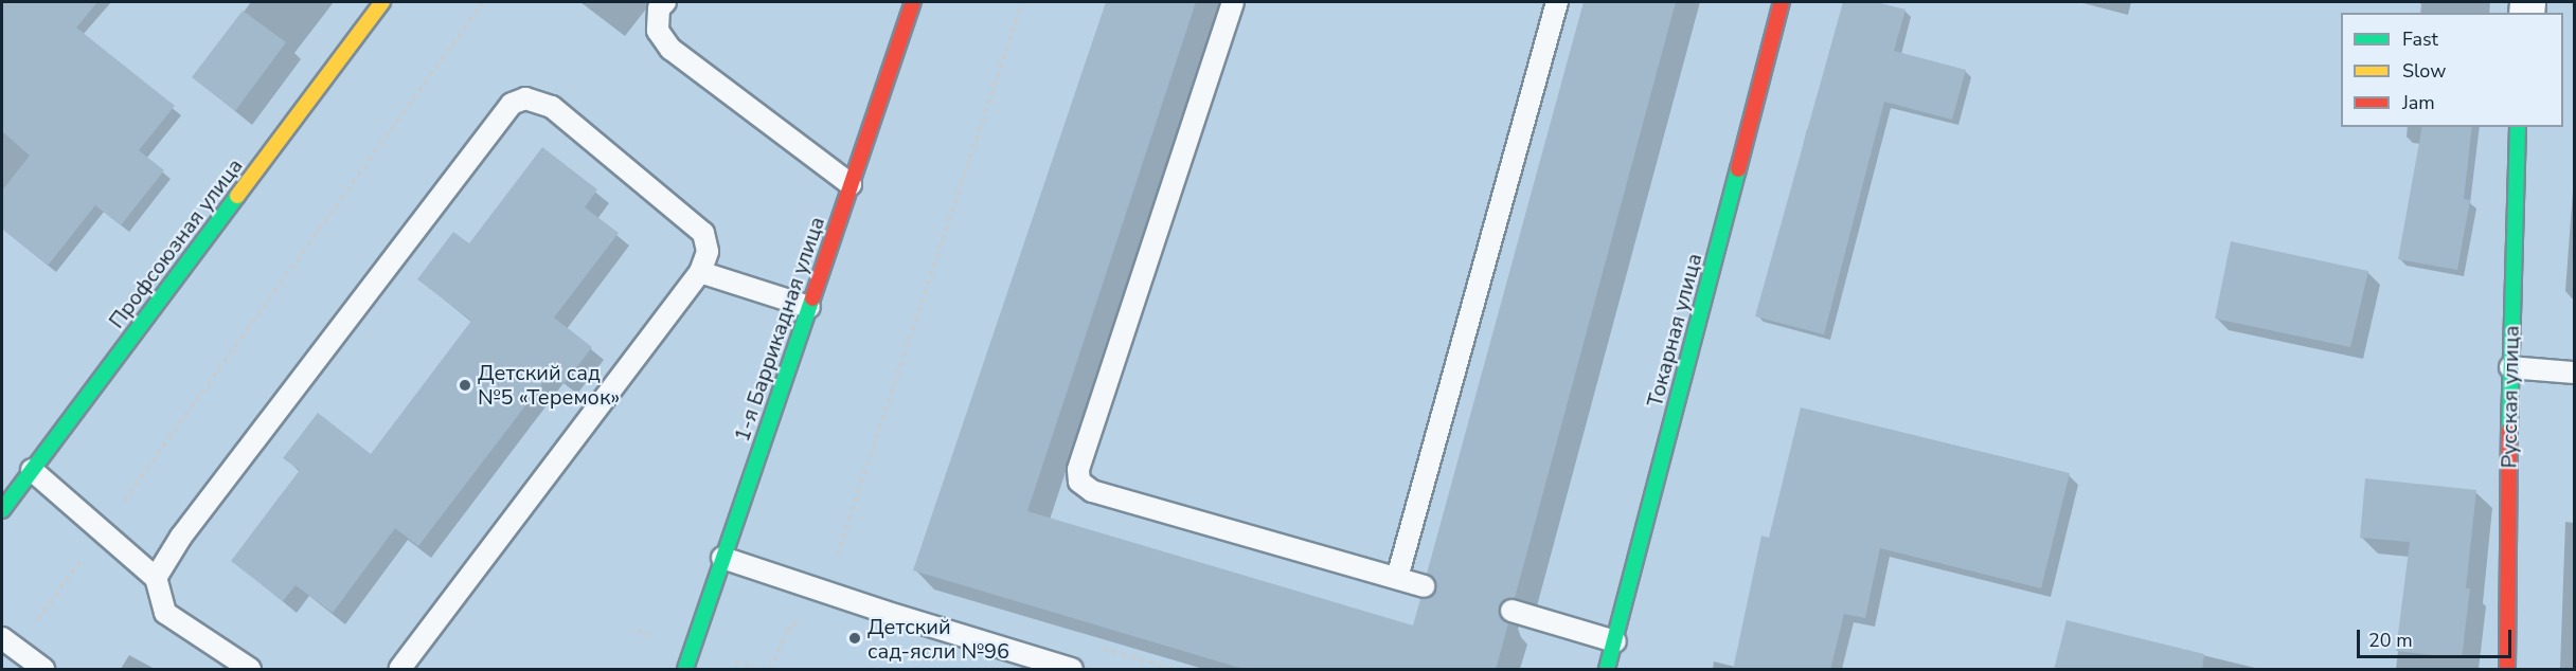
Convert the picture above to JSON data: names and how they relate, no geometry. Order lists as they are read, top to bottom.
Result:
{
  "streets": {
    "street": [
      "Профсоюзная улица",
      "1-я Баррикадная улица",
      "Токарная улица",
      "Русская улица"
    ]
  },
  "places": ["Детский сад №5 «Теремок»", "Детский сад-ясли №96"],
  "legend": ["Fast", "Slow", "Jam"],
  "scale_bar": "20 m"
}
